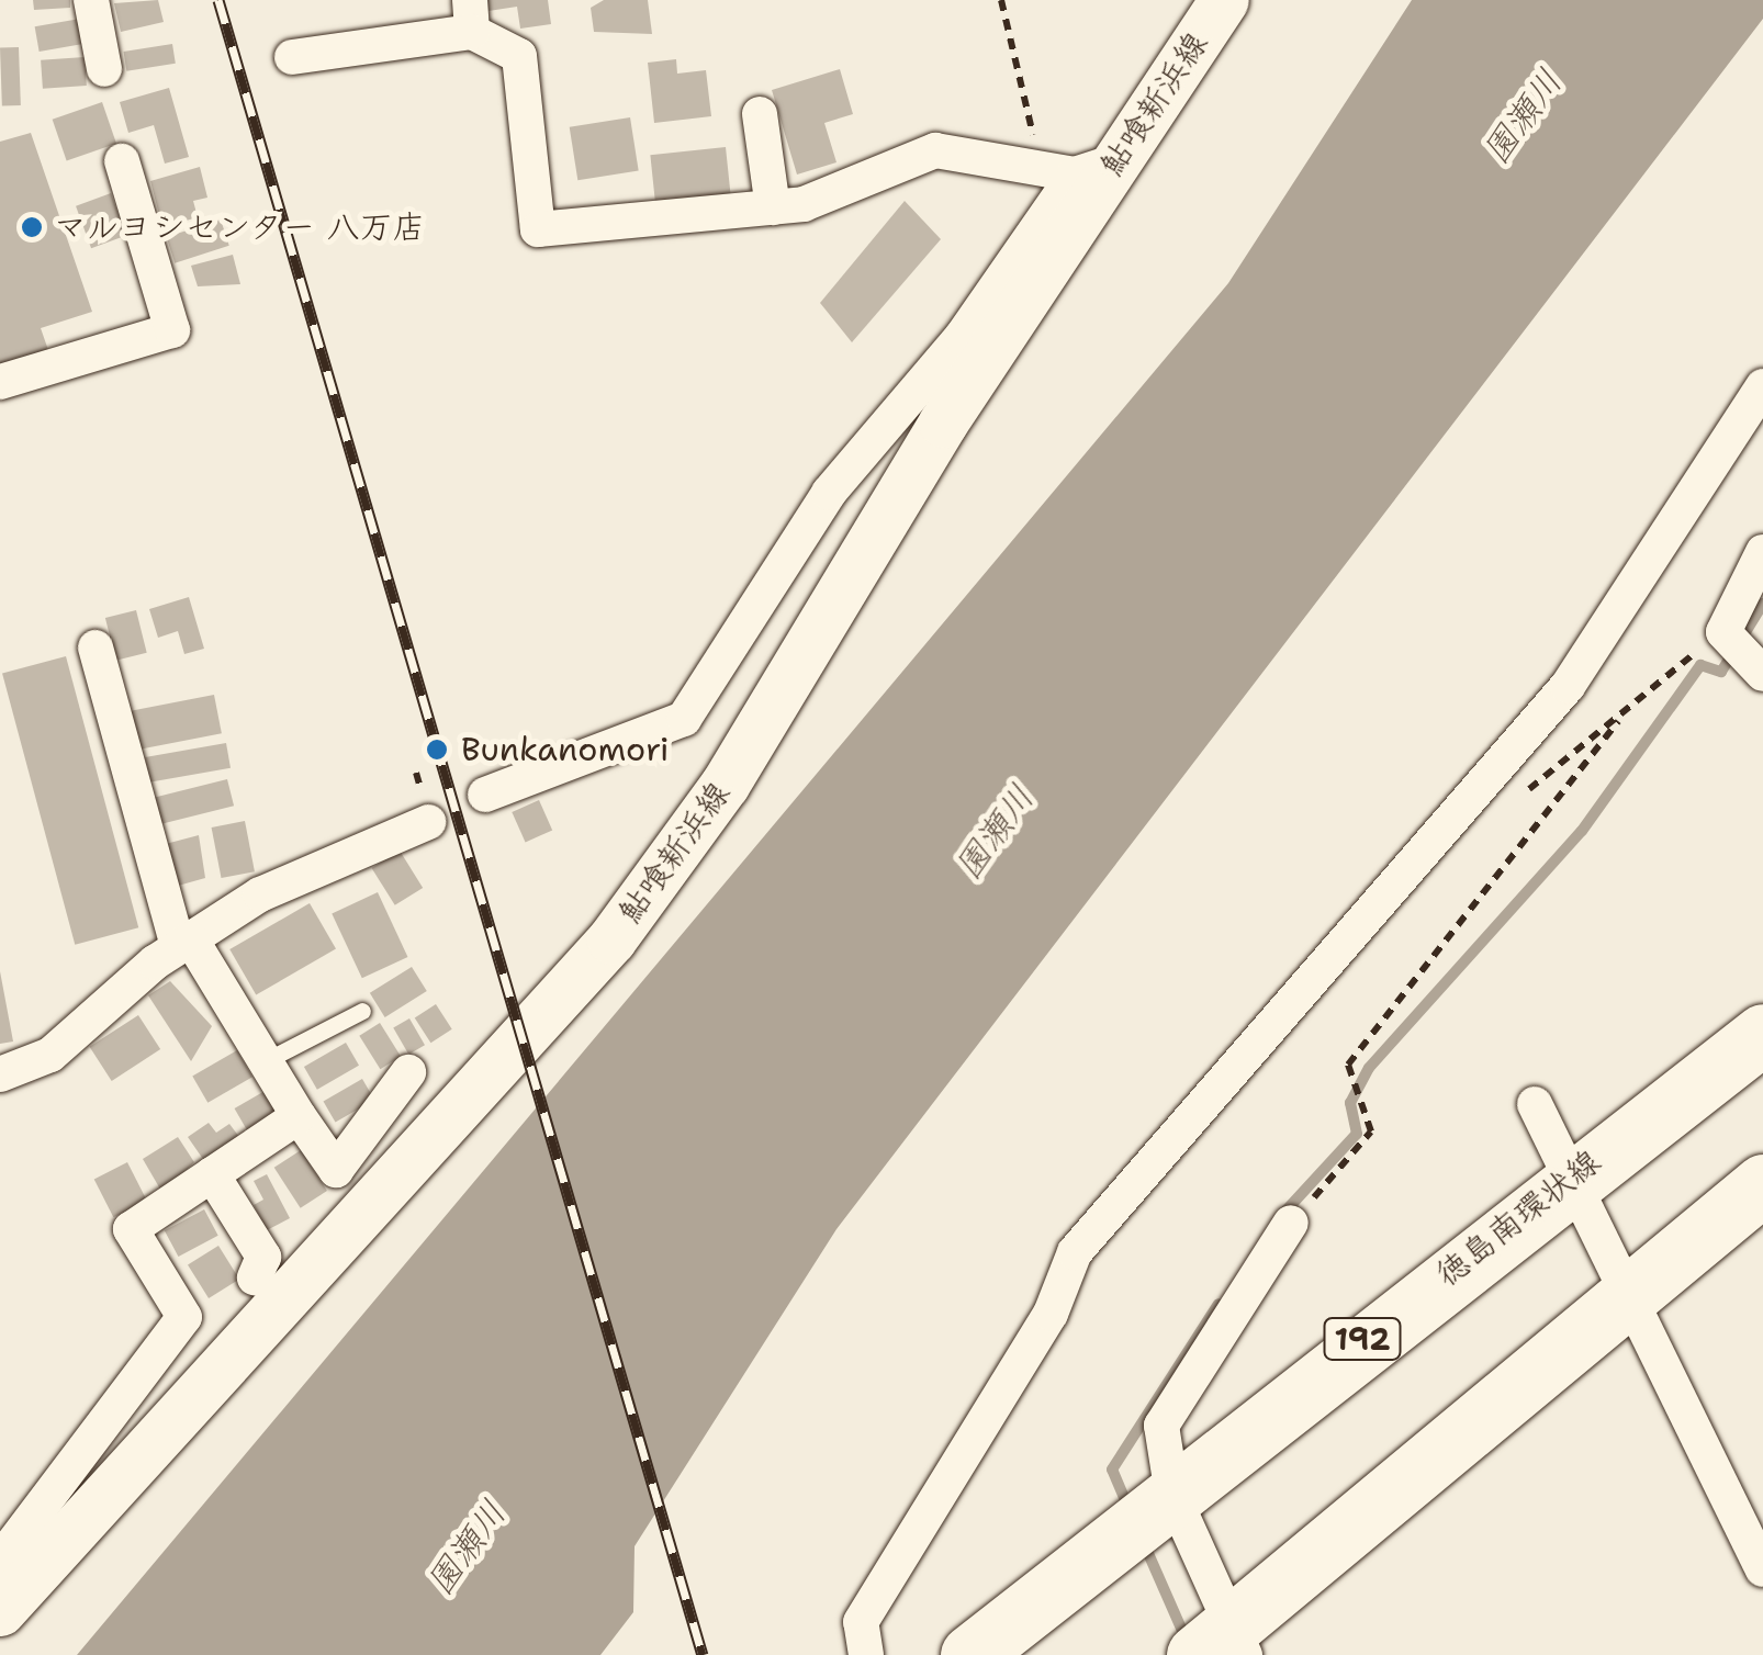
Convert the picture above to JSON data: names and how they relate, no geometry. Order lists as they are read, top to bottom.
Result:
{
  "streets": {
    "highway": ["徳島南環状線", "192"],
    "main road": ["鮎喰新浜線"]
  },
  "water": ["園瀬川"],
  "places": ["マルヨシセンター 八万店", "Bunkanomori"]
}
